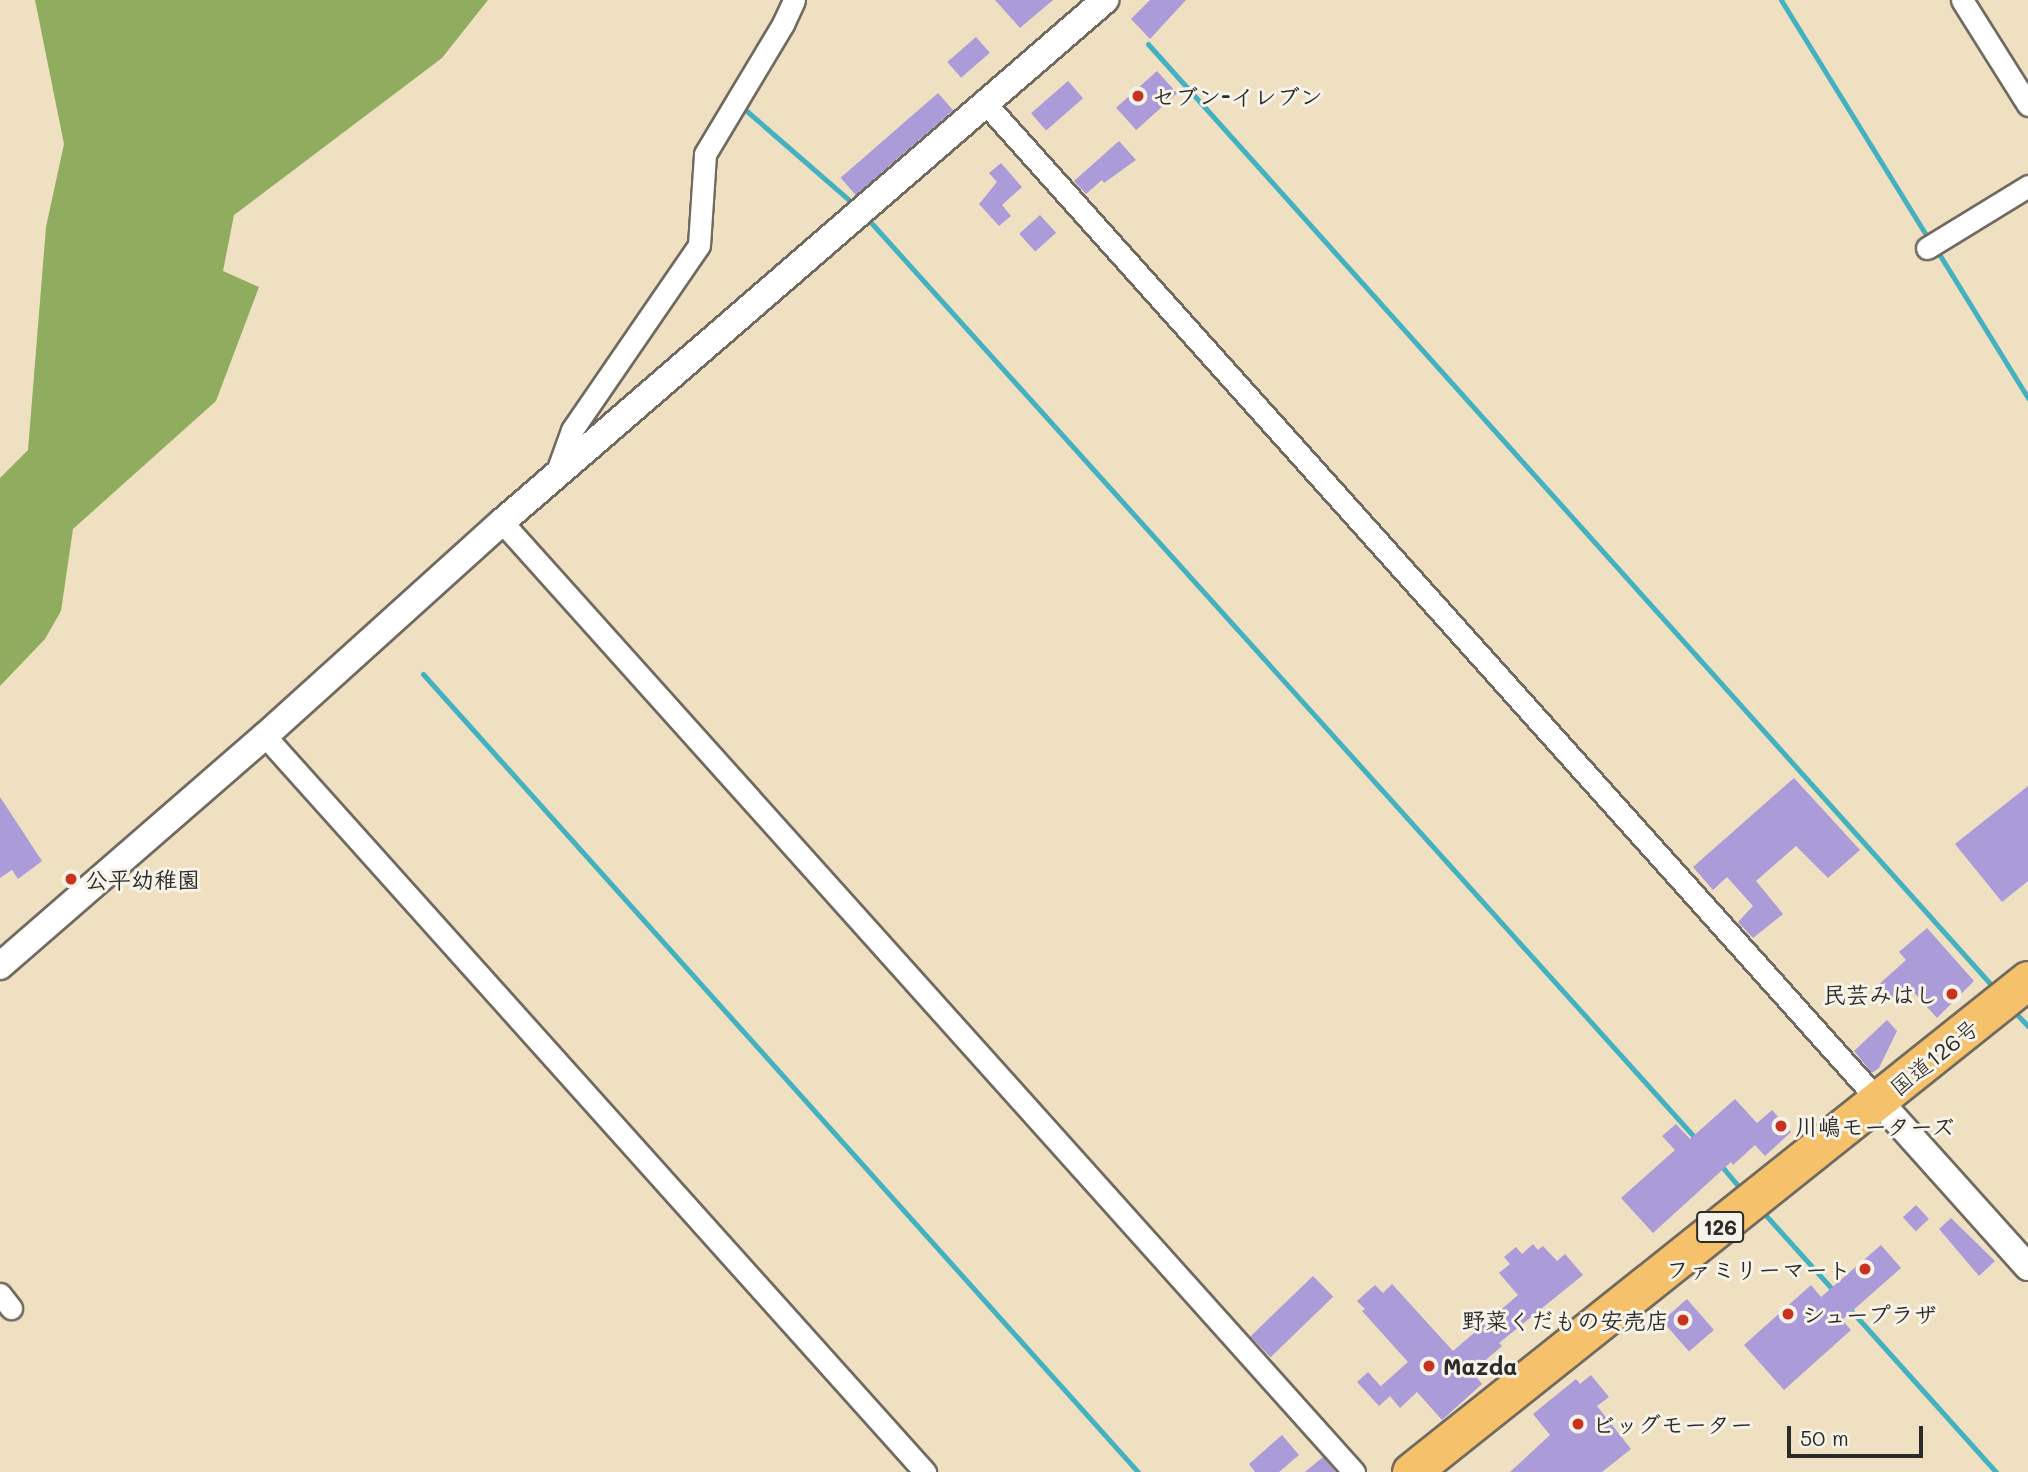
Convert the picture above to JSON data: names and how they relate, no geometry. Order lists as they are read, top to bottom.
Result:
{
  "streets": {
    "highway": ["国道126号", "126"]
  },
  "places": [
    "セブン-イレブン",
    "公平幼稚園",
    "民芸みはし",
    "川嶋モーターズ",
    "ファミリーマート",
    "シュープラザ",
    "野菜くだもの安売店",
    "Mazda",
    "ビッグモーター"
  ],
  "scale_bar": "50 m"
}
